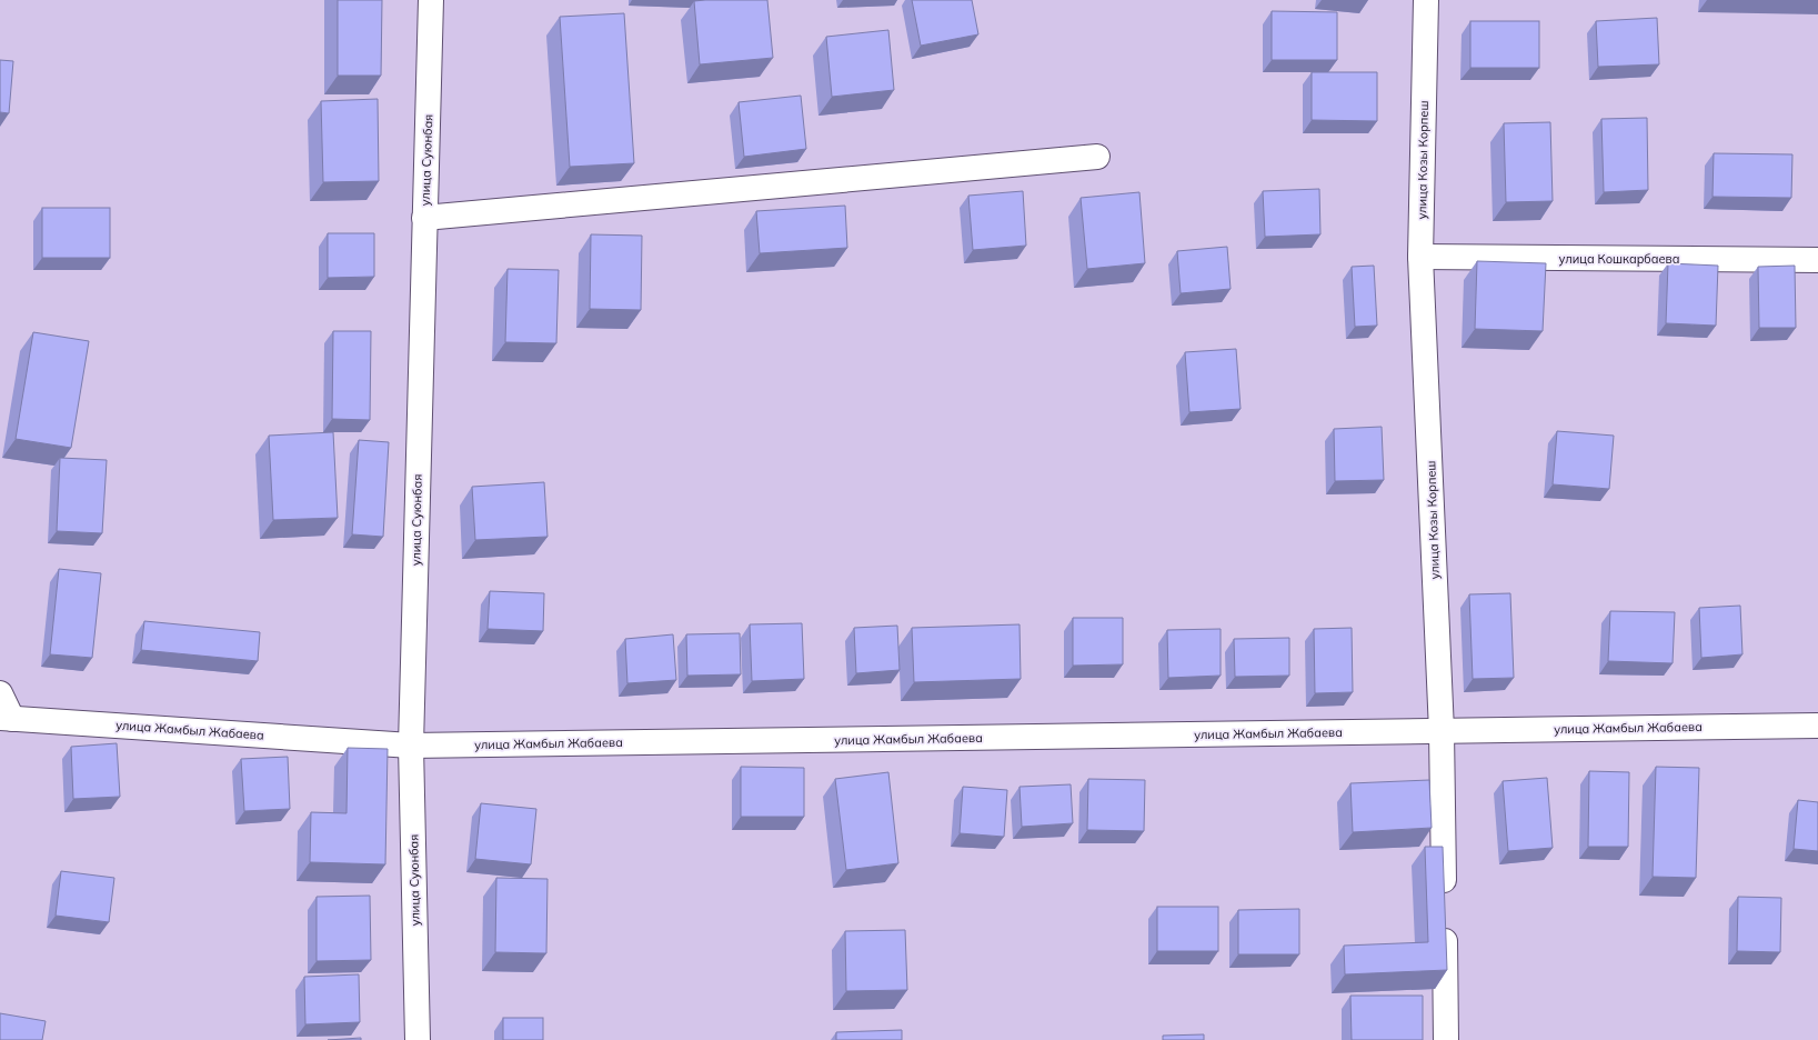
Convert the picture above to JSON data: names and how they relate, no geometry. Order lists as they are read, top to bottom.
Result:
{
  "streets": {
    "street": [
      "улица Суюнбая",
      "улица Козы Корпеш",
      "улица Кошкарбаева",
      "улица Жамбыл Жабаева"
    ]
  },
  "crossings": [
    ["улица Суюнбая", "улица Жамбыл Жабаева"],
    ["улица Козы Корпеш", "улица Кошкарбаева"],
    ["улица Козы Корпеш", "улица Жамбыл Жабаева"]
  ]
}
